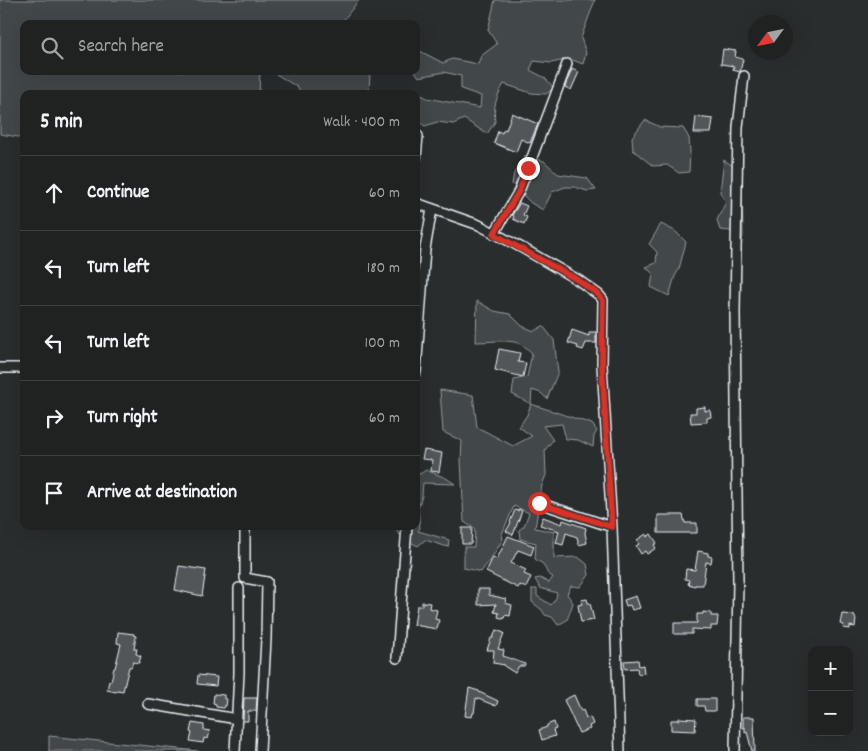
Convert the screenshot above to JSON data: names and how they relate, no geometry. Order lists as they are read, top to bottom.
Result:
{
  "north": "bottom left",
  "page": {
    "search": "Search here",
    "heading": ["5 min", "Walk · 400 m"],
    "list": [
      ["Continue", "60 m"],
      ["Turn left", "180 m"],
      ["Turn left", "100 m"],
      ["Turn right", "60 m"],
      "Arrive at destination"
    ],
    "map_buttons": ["+", "−"]
  }
}
